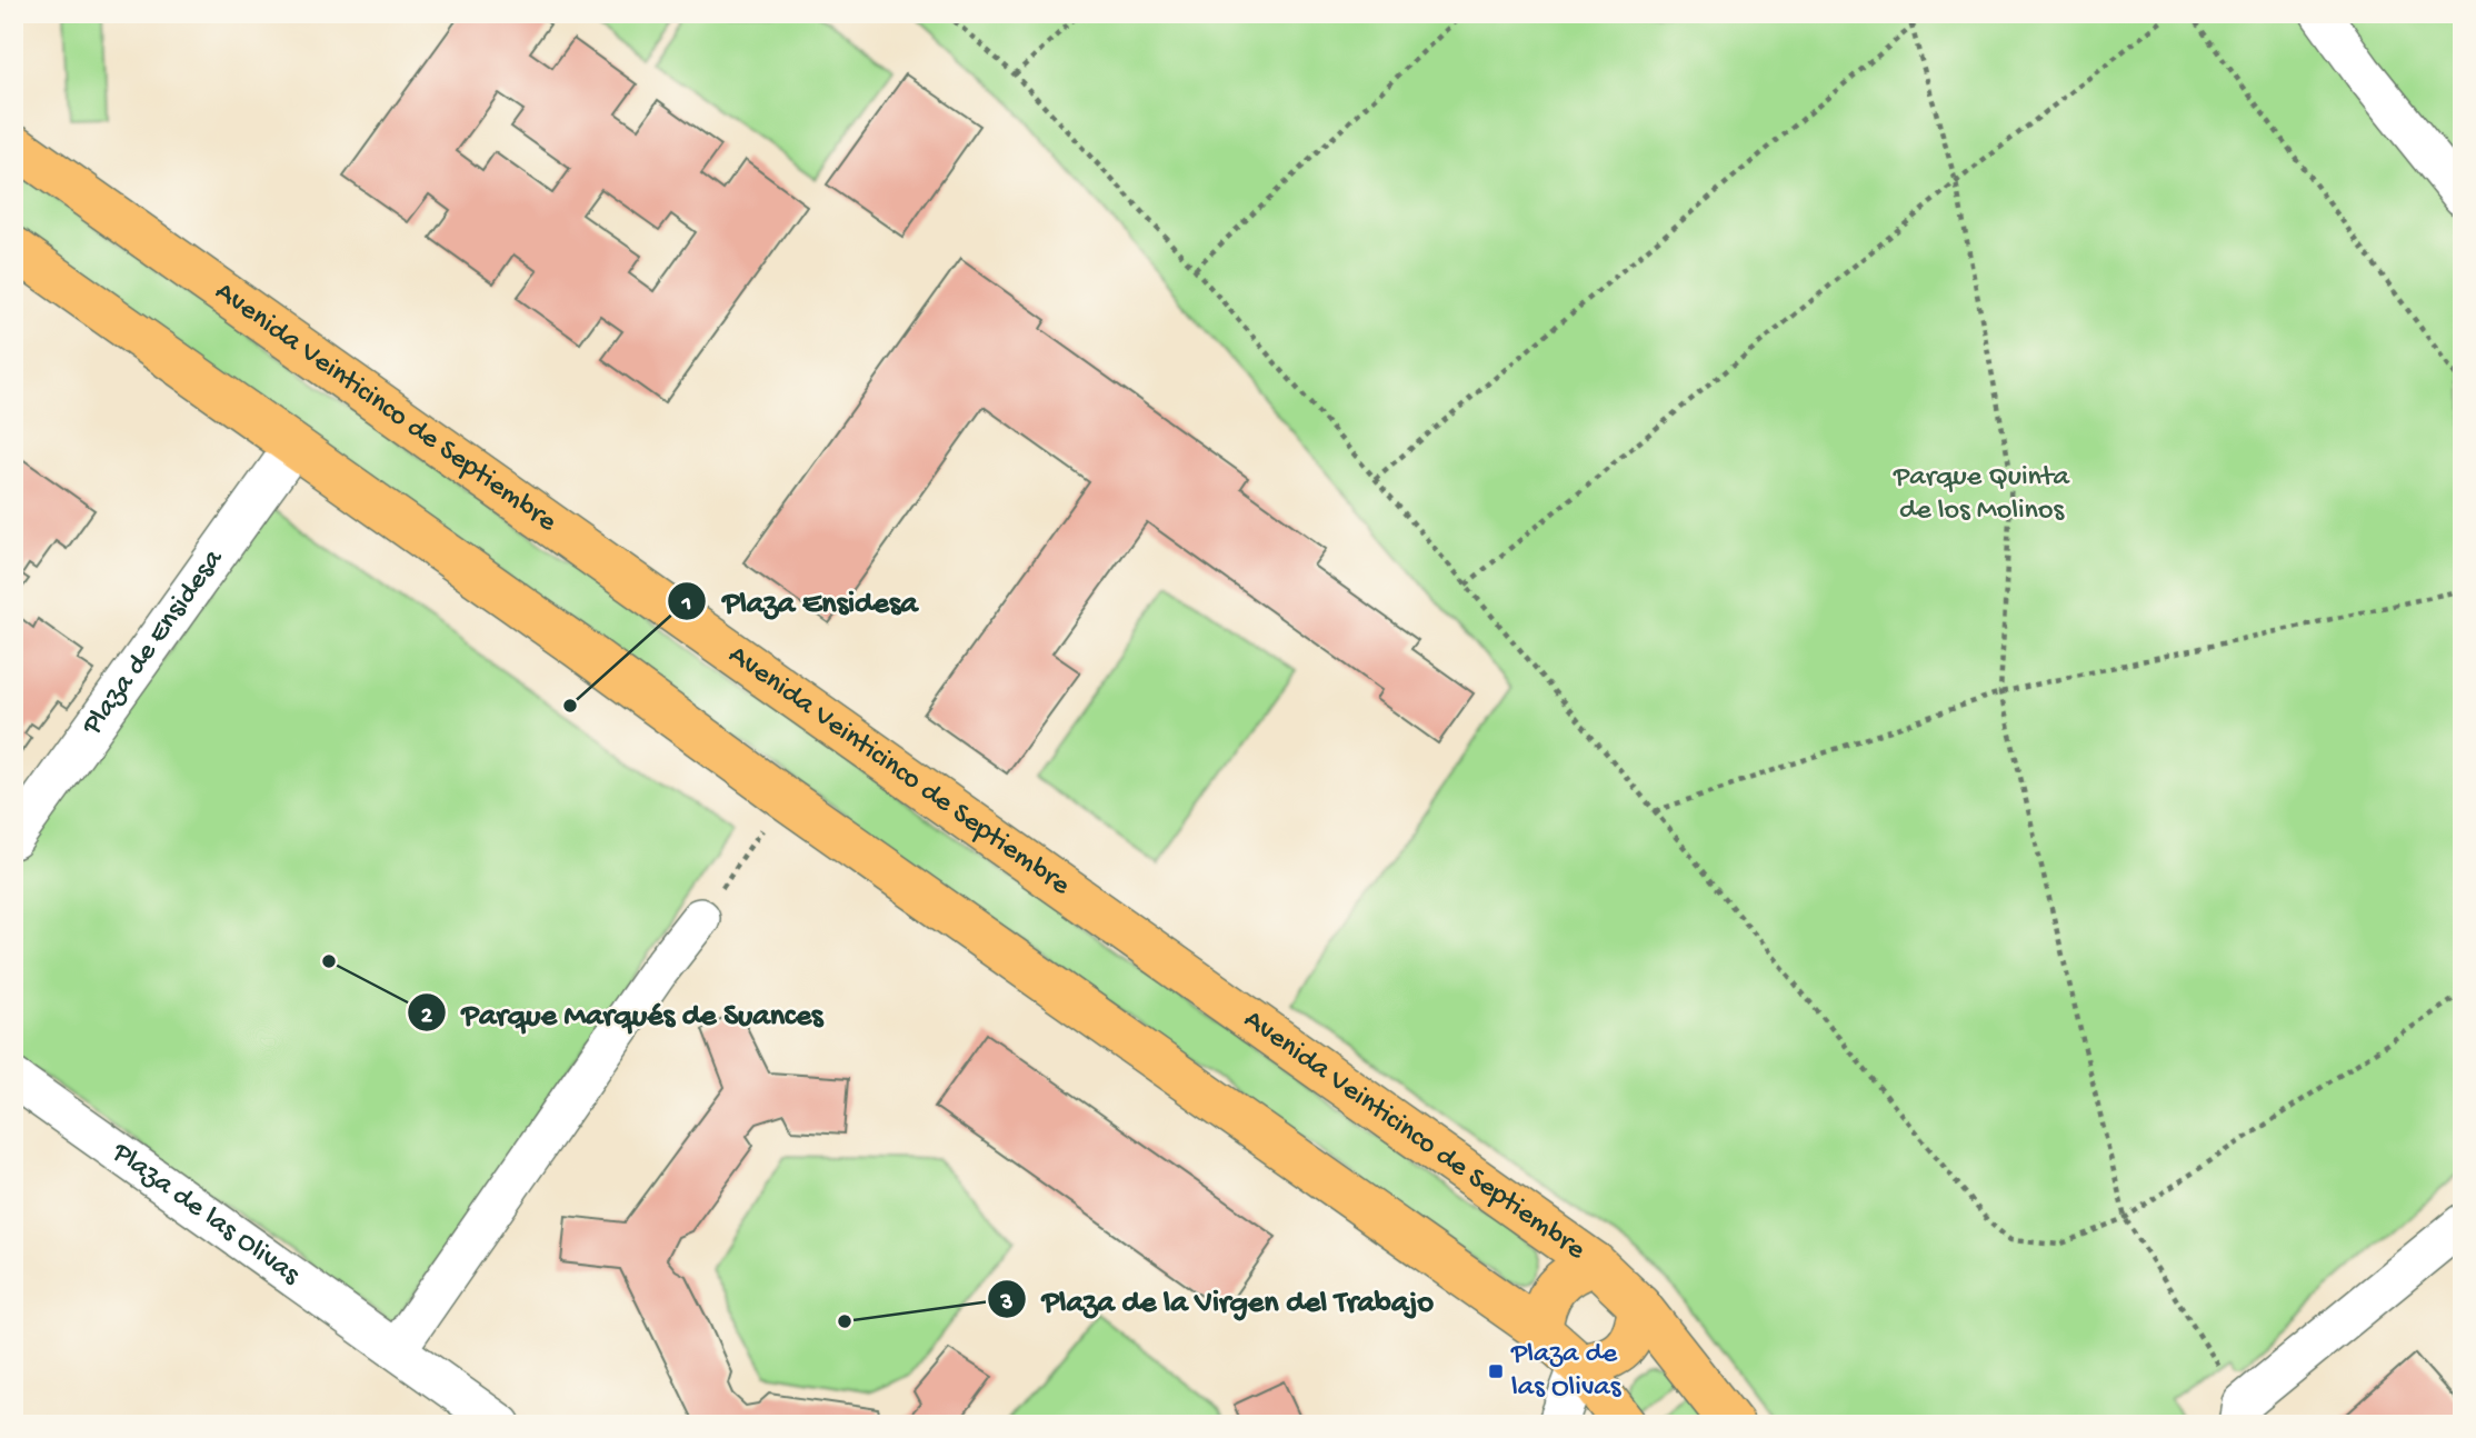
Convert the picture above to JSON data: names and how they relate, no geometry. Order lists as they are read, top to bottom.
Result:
{
  "streets": {
    "main road": ["Avenida Veinticinco de Septiembre"],
    "street": ["Plaza de Ensidesa", "Plaza de las Olivas"]
  },
  "parks": ["Parque Quinta de los Molinos"],
  "places": {
    "other": ["Plaza Ensidesa", "Parque Marqués de Suances", "Plaza de la Virgen del Trabajo"],
    "transit": ["Plaza de las Olivas"]
  }
}
